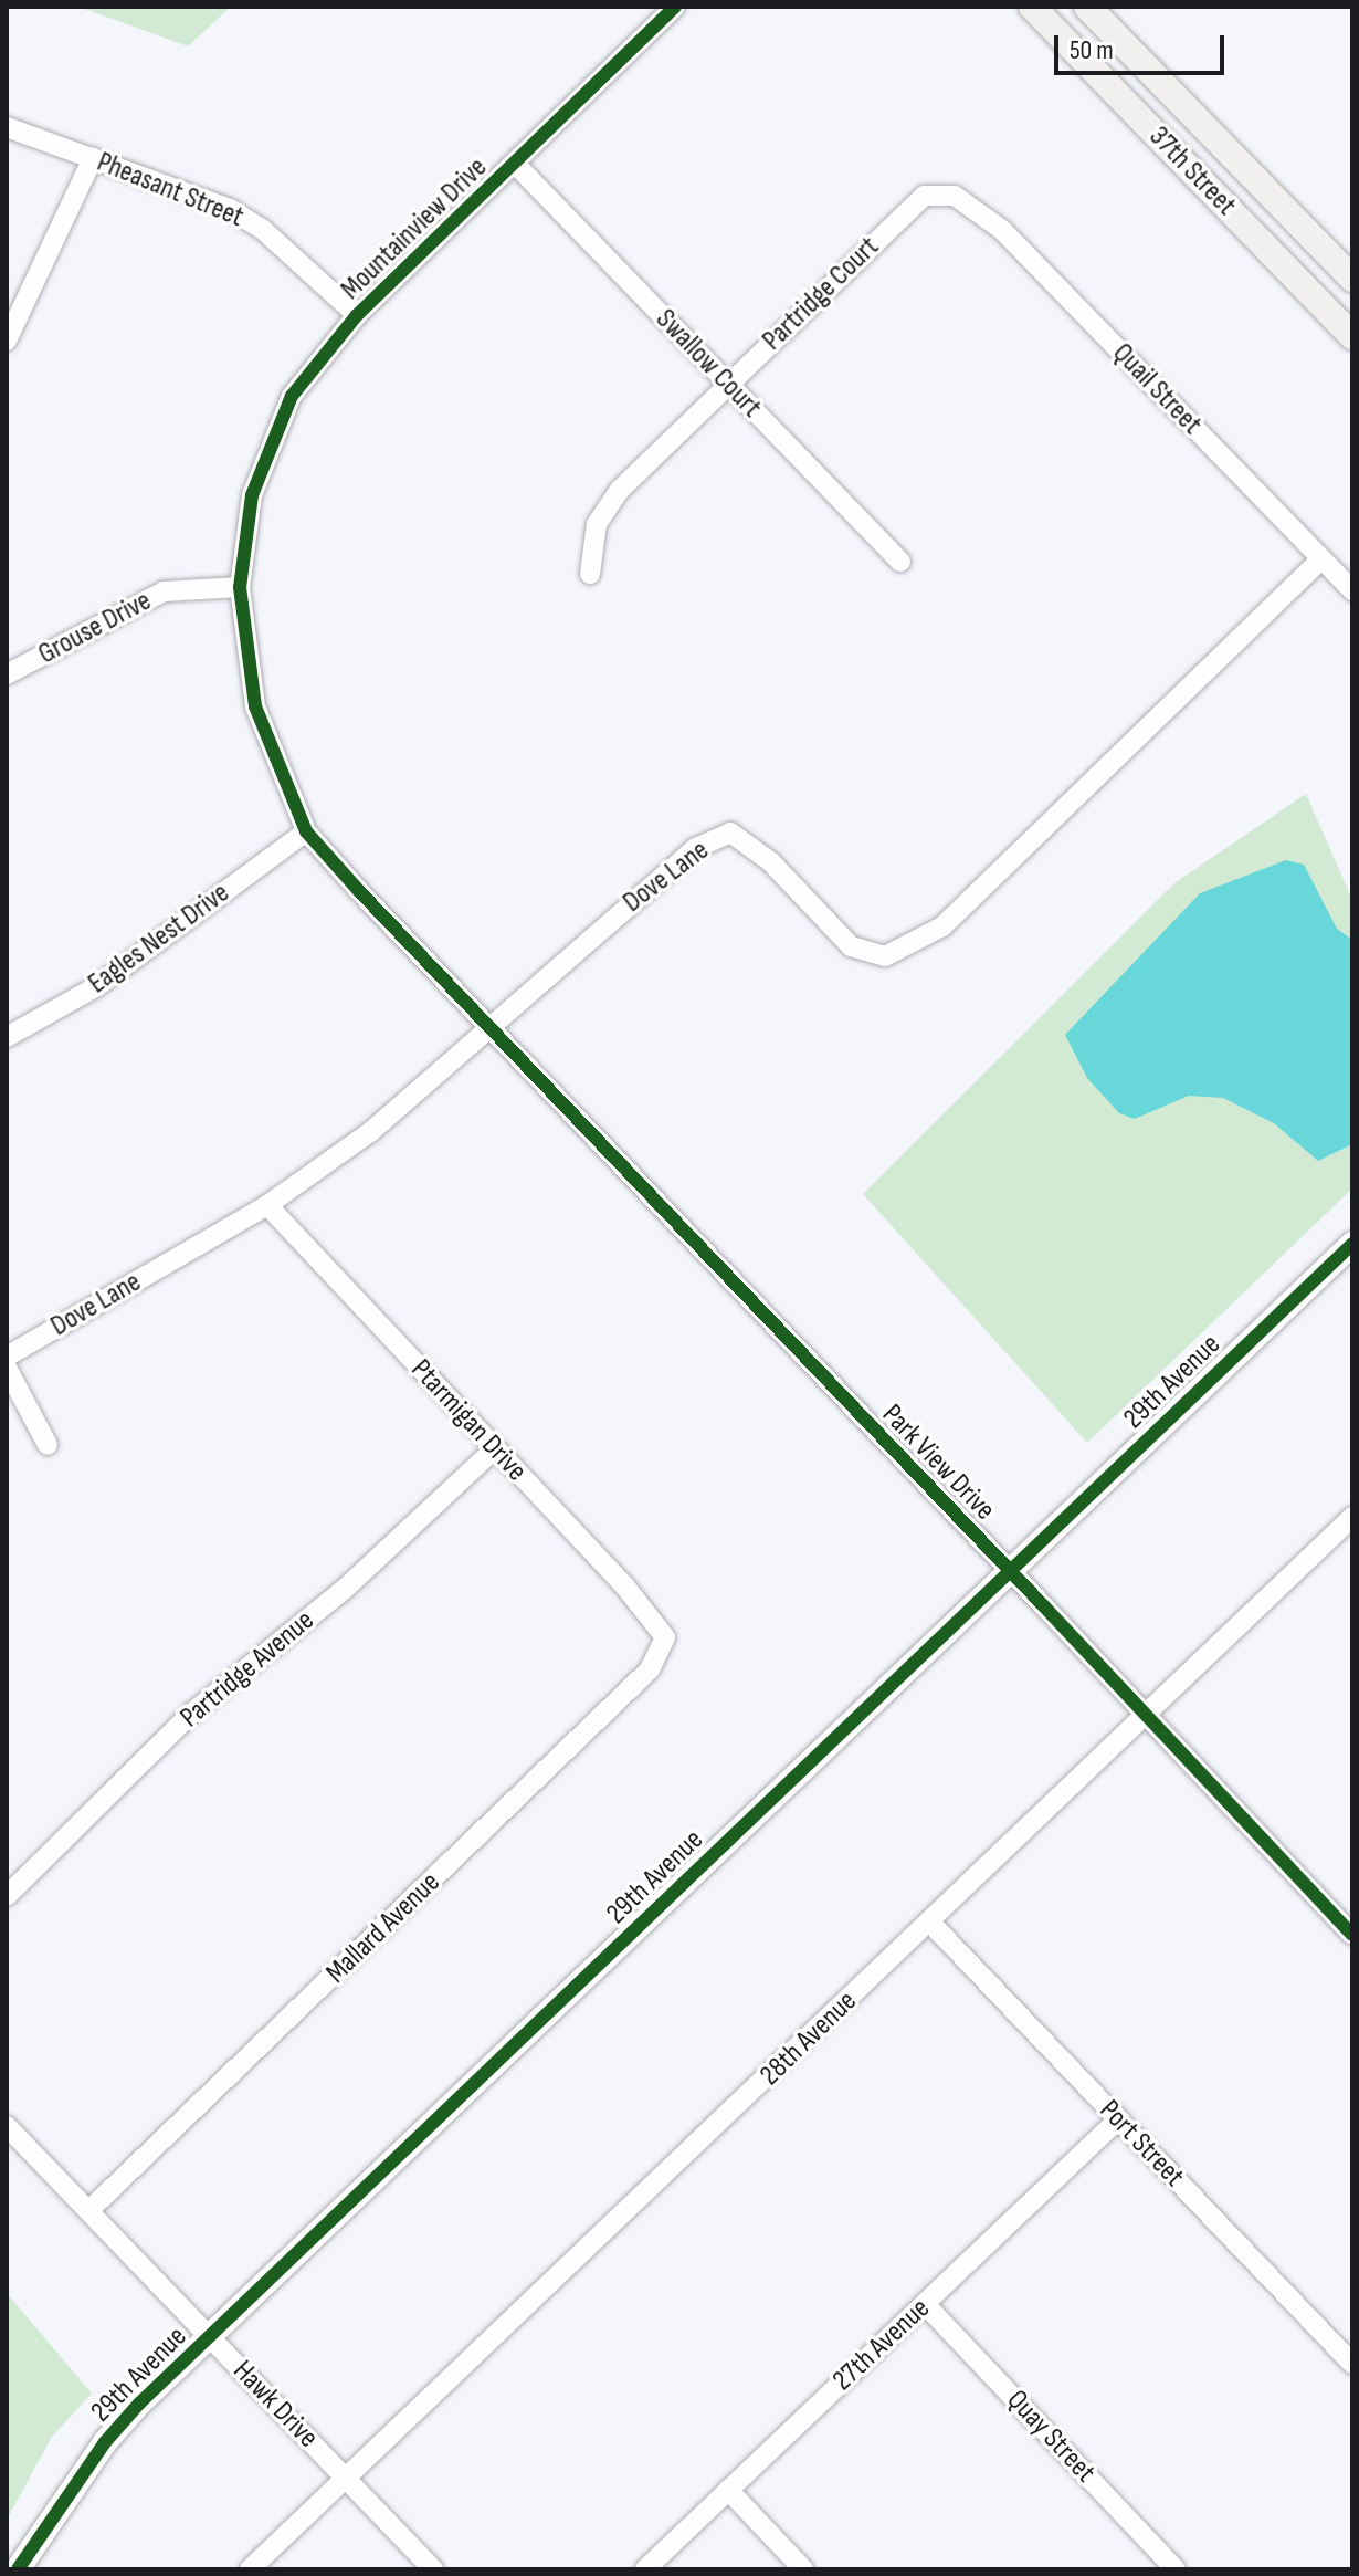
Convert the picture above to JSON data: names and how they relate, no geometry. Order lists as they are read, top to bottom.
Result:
{
  "streets": {
    "main road": ["37th Street"],
    "street": [
      "Pheasant Street",
      "Mountainview Drive",
      "Partridge Court",
      "Swallow Court",
      "Quail Street",
      "Grouse Drive",
      "Dove Lane",
      "Eagles Nest Drive",
      "29th Avenue",
      "Ptarmigan Drive",
      "Park View Drive",
      "Partridge Avenue",
      "Mallard Avenue",
      "28th Avenue",
      "Port Street",
      "27th Avenue",
      "Hawk Drive",
      "Quay Street"
    ]
  },
  "crossings": [
    ["Pheasant Street", "Mountainview Drive"],
    ["Mountainview Drive", "Swallow Court"],
    ["Mountainview Drive", "Grouse Drive"],
    ["Mountainview Drive", "Dove Lane"],
    ["Mountainview Drive", "Eagles Nest Drive"],
    ["Mountainview Drive", "Park View Drive"],
    ["Partridge Court", "Swallow Court"],
    ["Partridge Court", "Quail Street"],
    ["Quail Street", "Dove Lane"],
    ["Dove Lane", "Ptarmigan Drive"],
    ["Dove Lane", "Park View Drive"],
    ["29th Avenue", "Park View Drive"],
    ["29th Avenue", "Hawk Drive"],
    ["Ptarmigan Drive", "Partridge Avenue"],
    ["Ptarmigan Drive", "Mallard Avenue"],
    ["Park View Drive", "28th Avenue"],
    ["Mallard Avenue", "Hawk Drive"],
    ["28th Avenue", "Port Street"],
    ["28th Avenue", "Hawk Drive"],
    ["Port Street", "27th Avenue"],
    ["27th Avenue", "Quay Street"]
  ],
  "scale_bar": "50 m"
}
